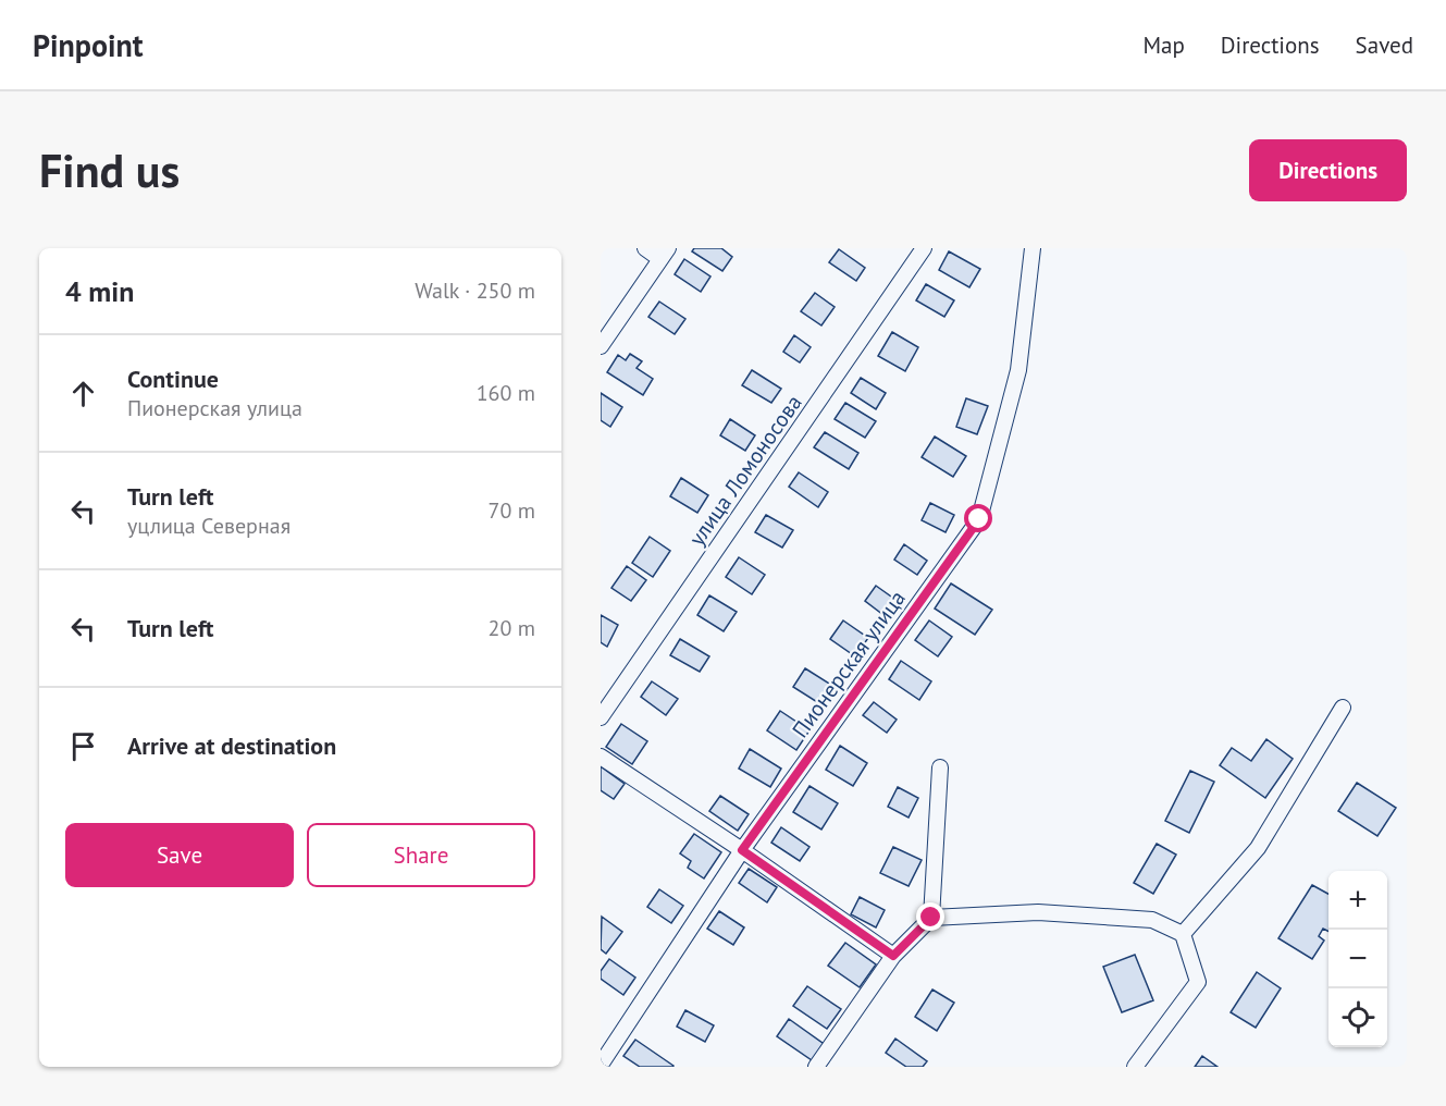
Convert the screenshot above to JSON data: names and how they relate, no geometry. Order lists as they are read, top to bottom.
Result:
{
  "streets": {
    "street": ["улица Ломоносова", "Пионерская улица"]
  },
  "page": {
    "header": "Pinpoint",
    "nav": ["Map", "Directions", "Saved"],
    "buttons": [
      "Directions",
      ["Save", "Share"]
    ],
    "title": "Find us",
    "heading": ["4 min", "Walk · 250 m"],
    "list": [
      ["Continue", "Пионерская улица", "160 m"],
      ["Turn left", "уцлица Северная", "70 m"],
      ["Turn left", "20 m"],
      "Arrive at destination"
    ],
    "map_buttons": ["+", "−"]
  }
}
